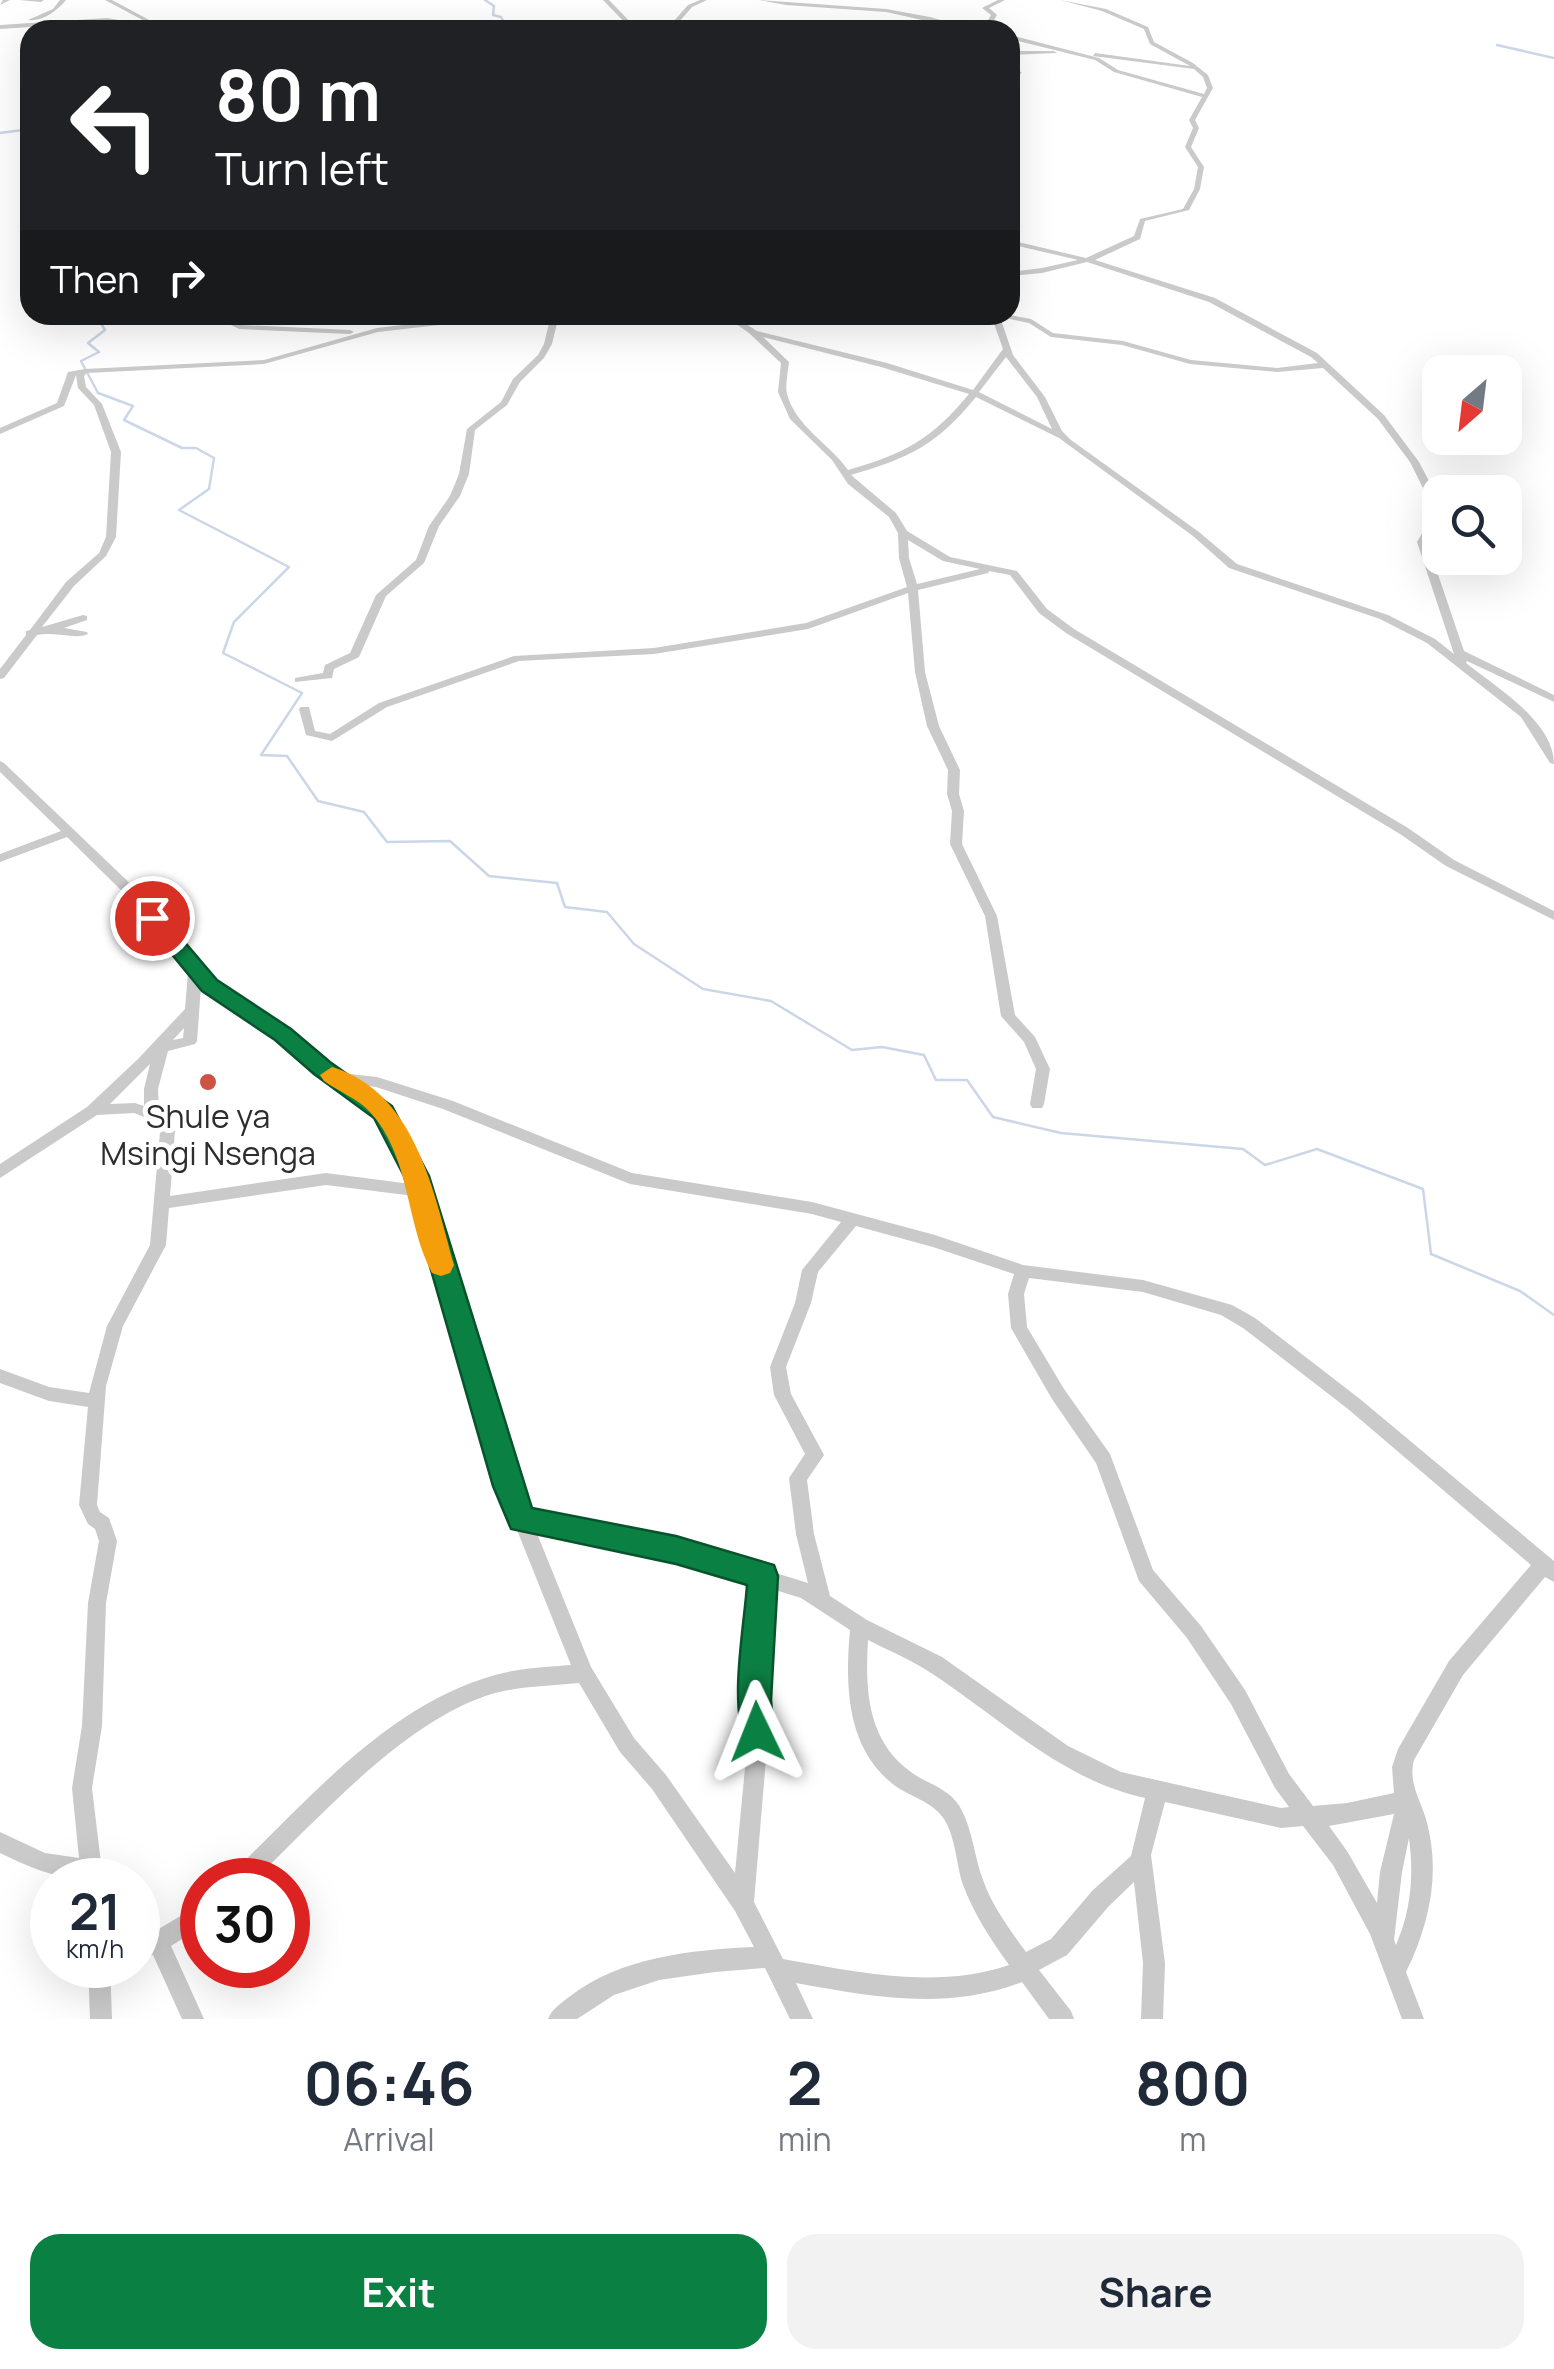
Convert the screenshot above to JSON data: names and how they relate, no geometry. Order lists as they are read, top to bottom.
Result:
{
  "places": ["Shule ya Msingi Nsenga"],
  "north": "bottom left",
  "page": {
    "turn": ["80 m", "Turn left"],
    "then": "Then",
    "speed": "21 km/h",
    "limit": "30",
    "eta": [
      "06:46",
      "Arrival",
      "2",
      "min",
      "800",
      "m"
    ],
    "buttons": ["Exit", "Share"]
  }
}
